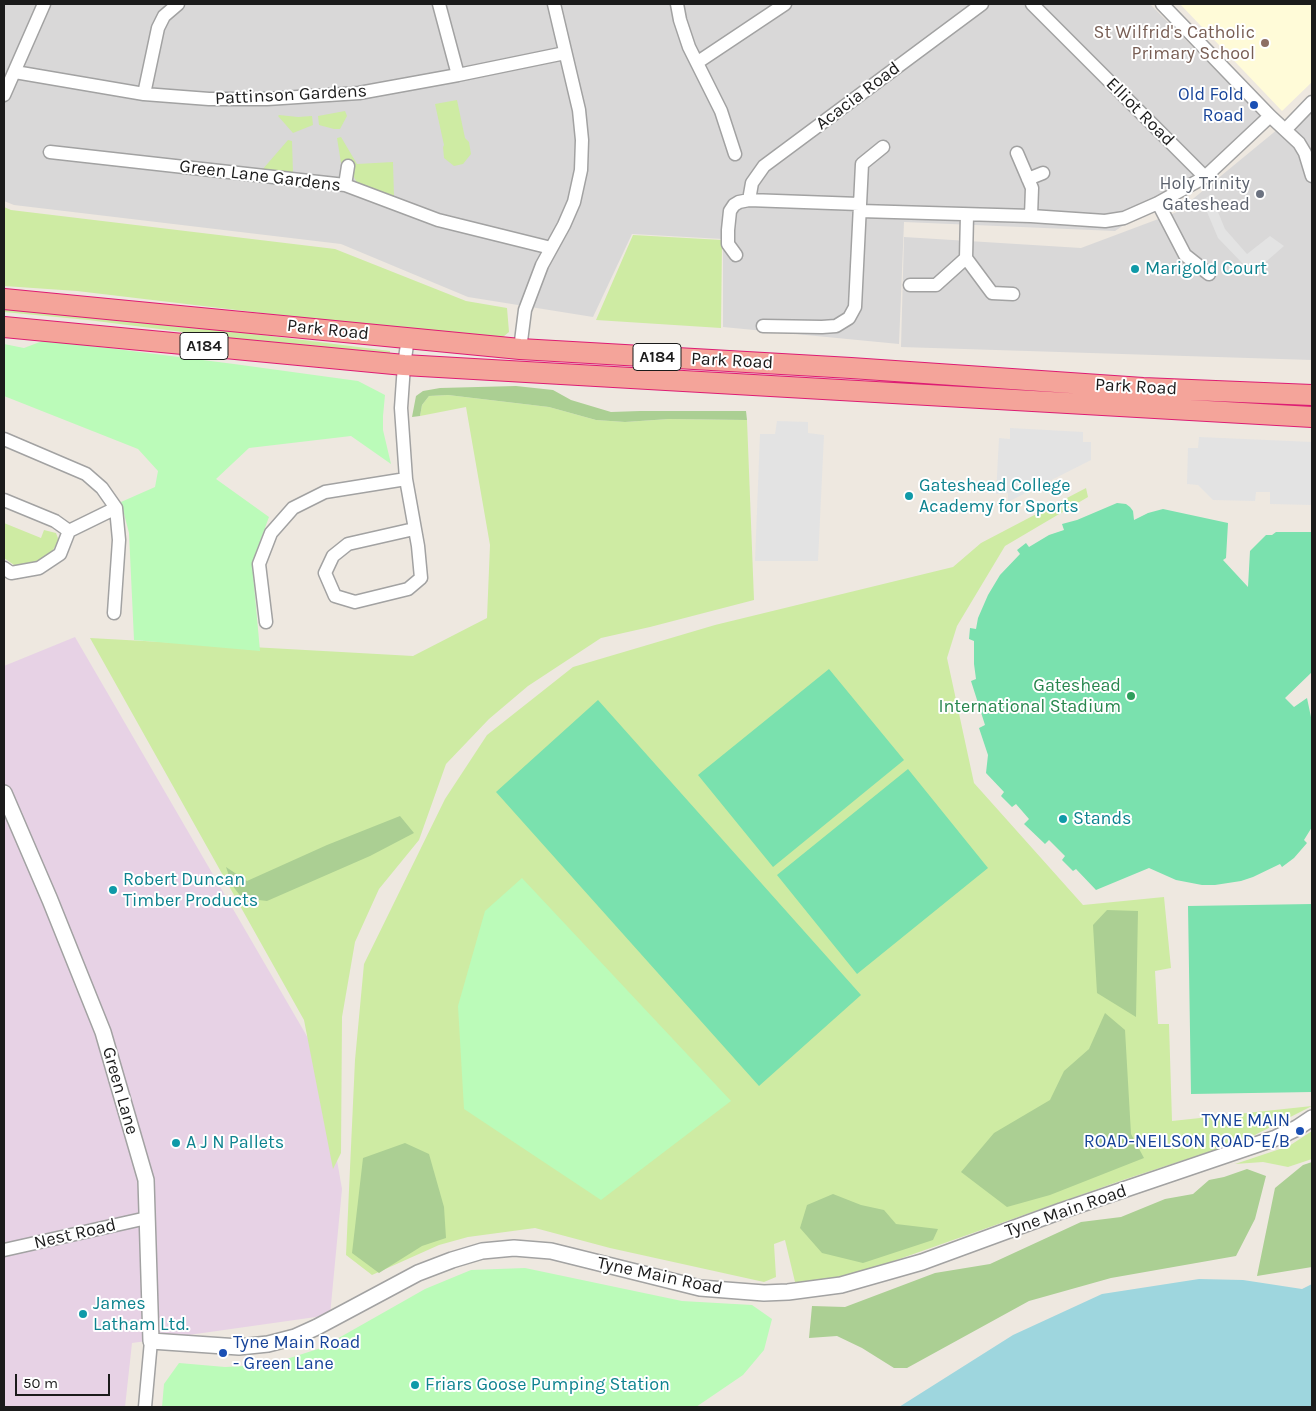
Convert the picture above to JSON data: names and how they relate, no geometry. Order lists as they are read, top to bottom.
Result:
{
  "streets": {
    "highway": ["Park Road", "A184"],
    "street": [
      "Pattinson Gardens",
      "Acacia Road",
      "Elliot Road",
      "Green Lane Gardens",
      "Green Lane",
      "Tyne Main Road",
      "Nest Road"
    ]
  },
  "crossings": [
    ["Green Lane", "Tyne Main Road"],
    ["Green Lane", "Nest Road"]
  ],
  "places": [
    "St Wilfrid's Catholic Primary School",
    "Old Fold Road",
    "Holy Trinity Gateshead",
    "Marigold Court",
    "Gateshead College Academy for Sports",
    "Gateshead International Stadium",
    "Stands",
    "Robert Duncan Timber Products",
    "TYNE MAIN ROAD-NEILSON ROAD-E/B",
    "A J N Pallets",
    "James Latham Ltd.",
    "Tyne Main Road - Green Lane",
    "Friars Goose Pumping Station"
  ],
  "scale_bar": "50 m"
}
